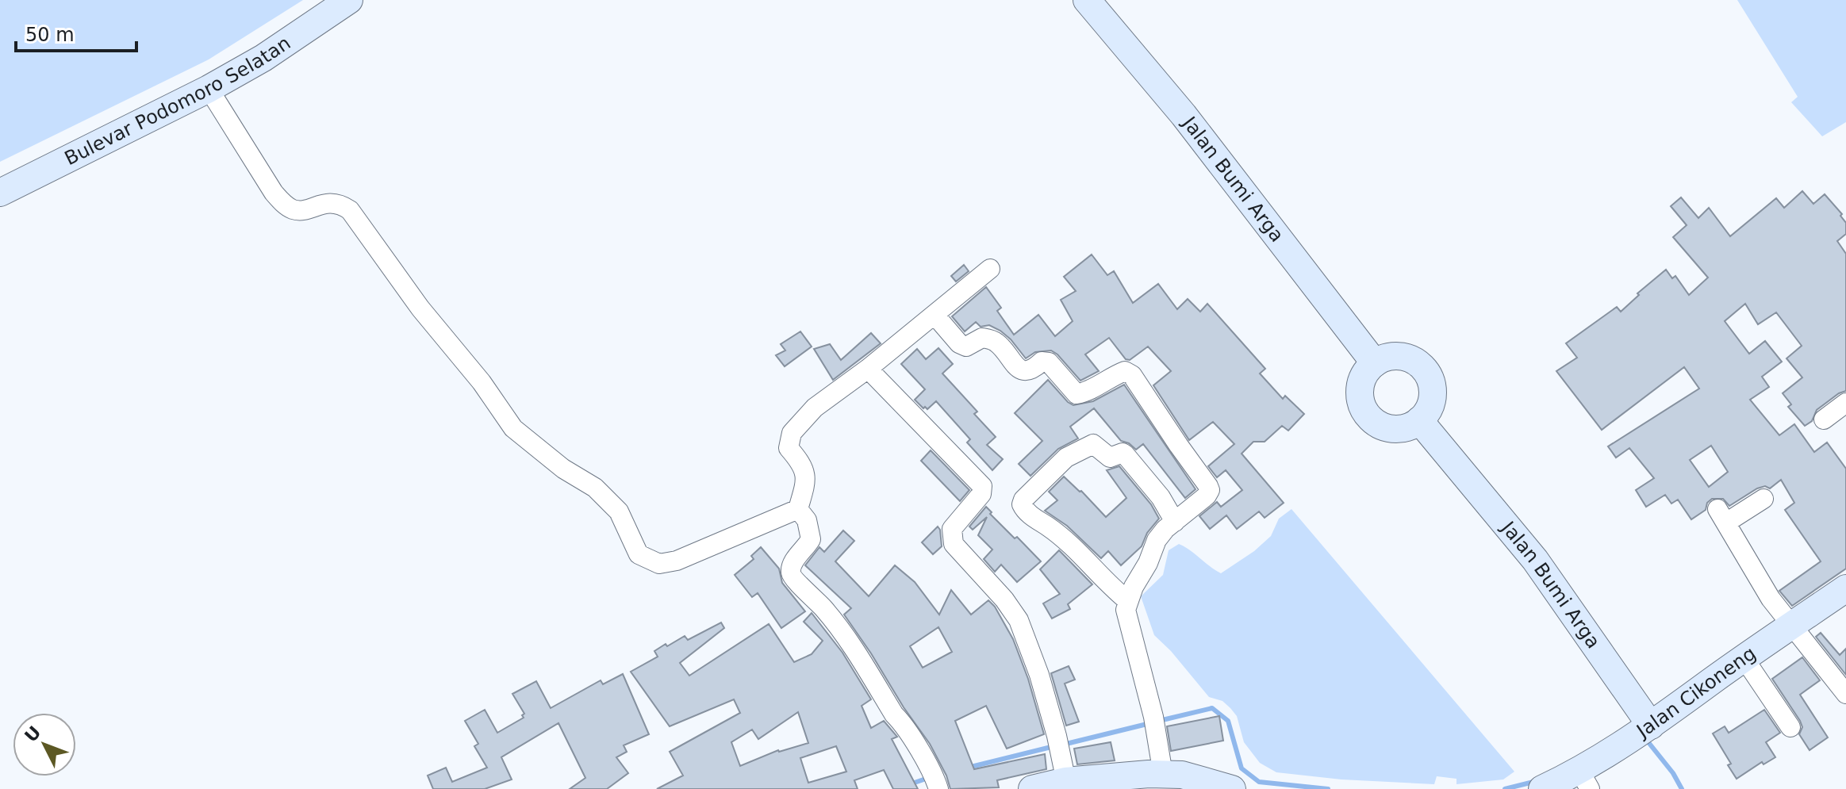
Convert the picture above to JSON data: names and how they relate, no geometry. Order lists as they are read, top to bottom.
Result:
{
  "streets": {
    "street": ["Bulevar Podomoro Selatan", "Jalan Bumi Arga", "Jalan Cikoneng"]
  },
  "crossings": [
    ["Jalan Bumi Arga", "Jalan Cikoneng"]
  ],
  "scale_bar": "50 m",
  "north": "top left"
}
